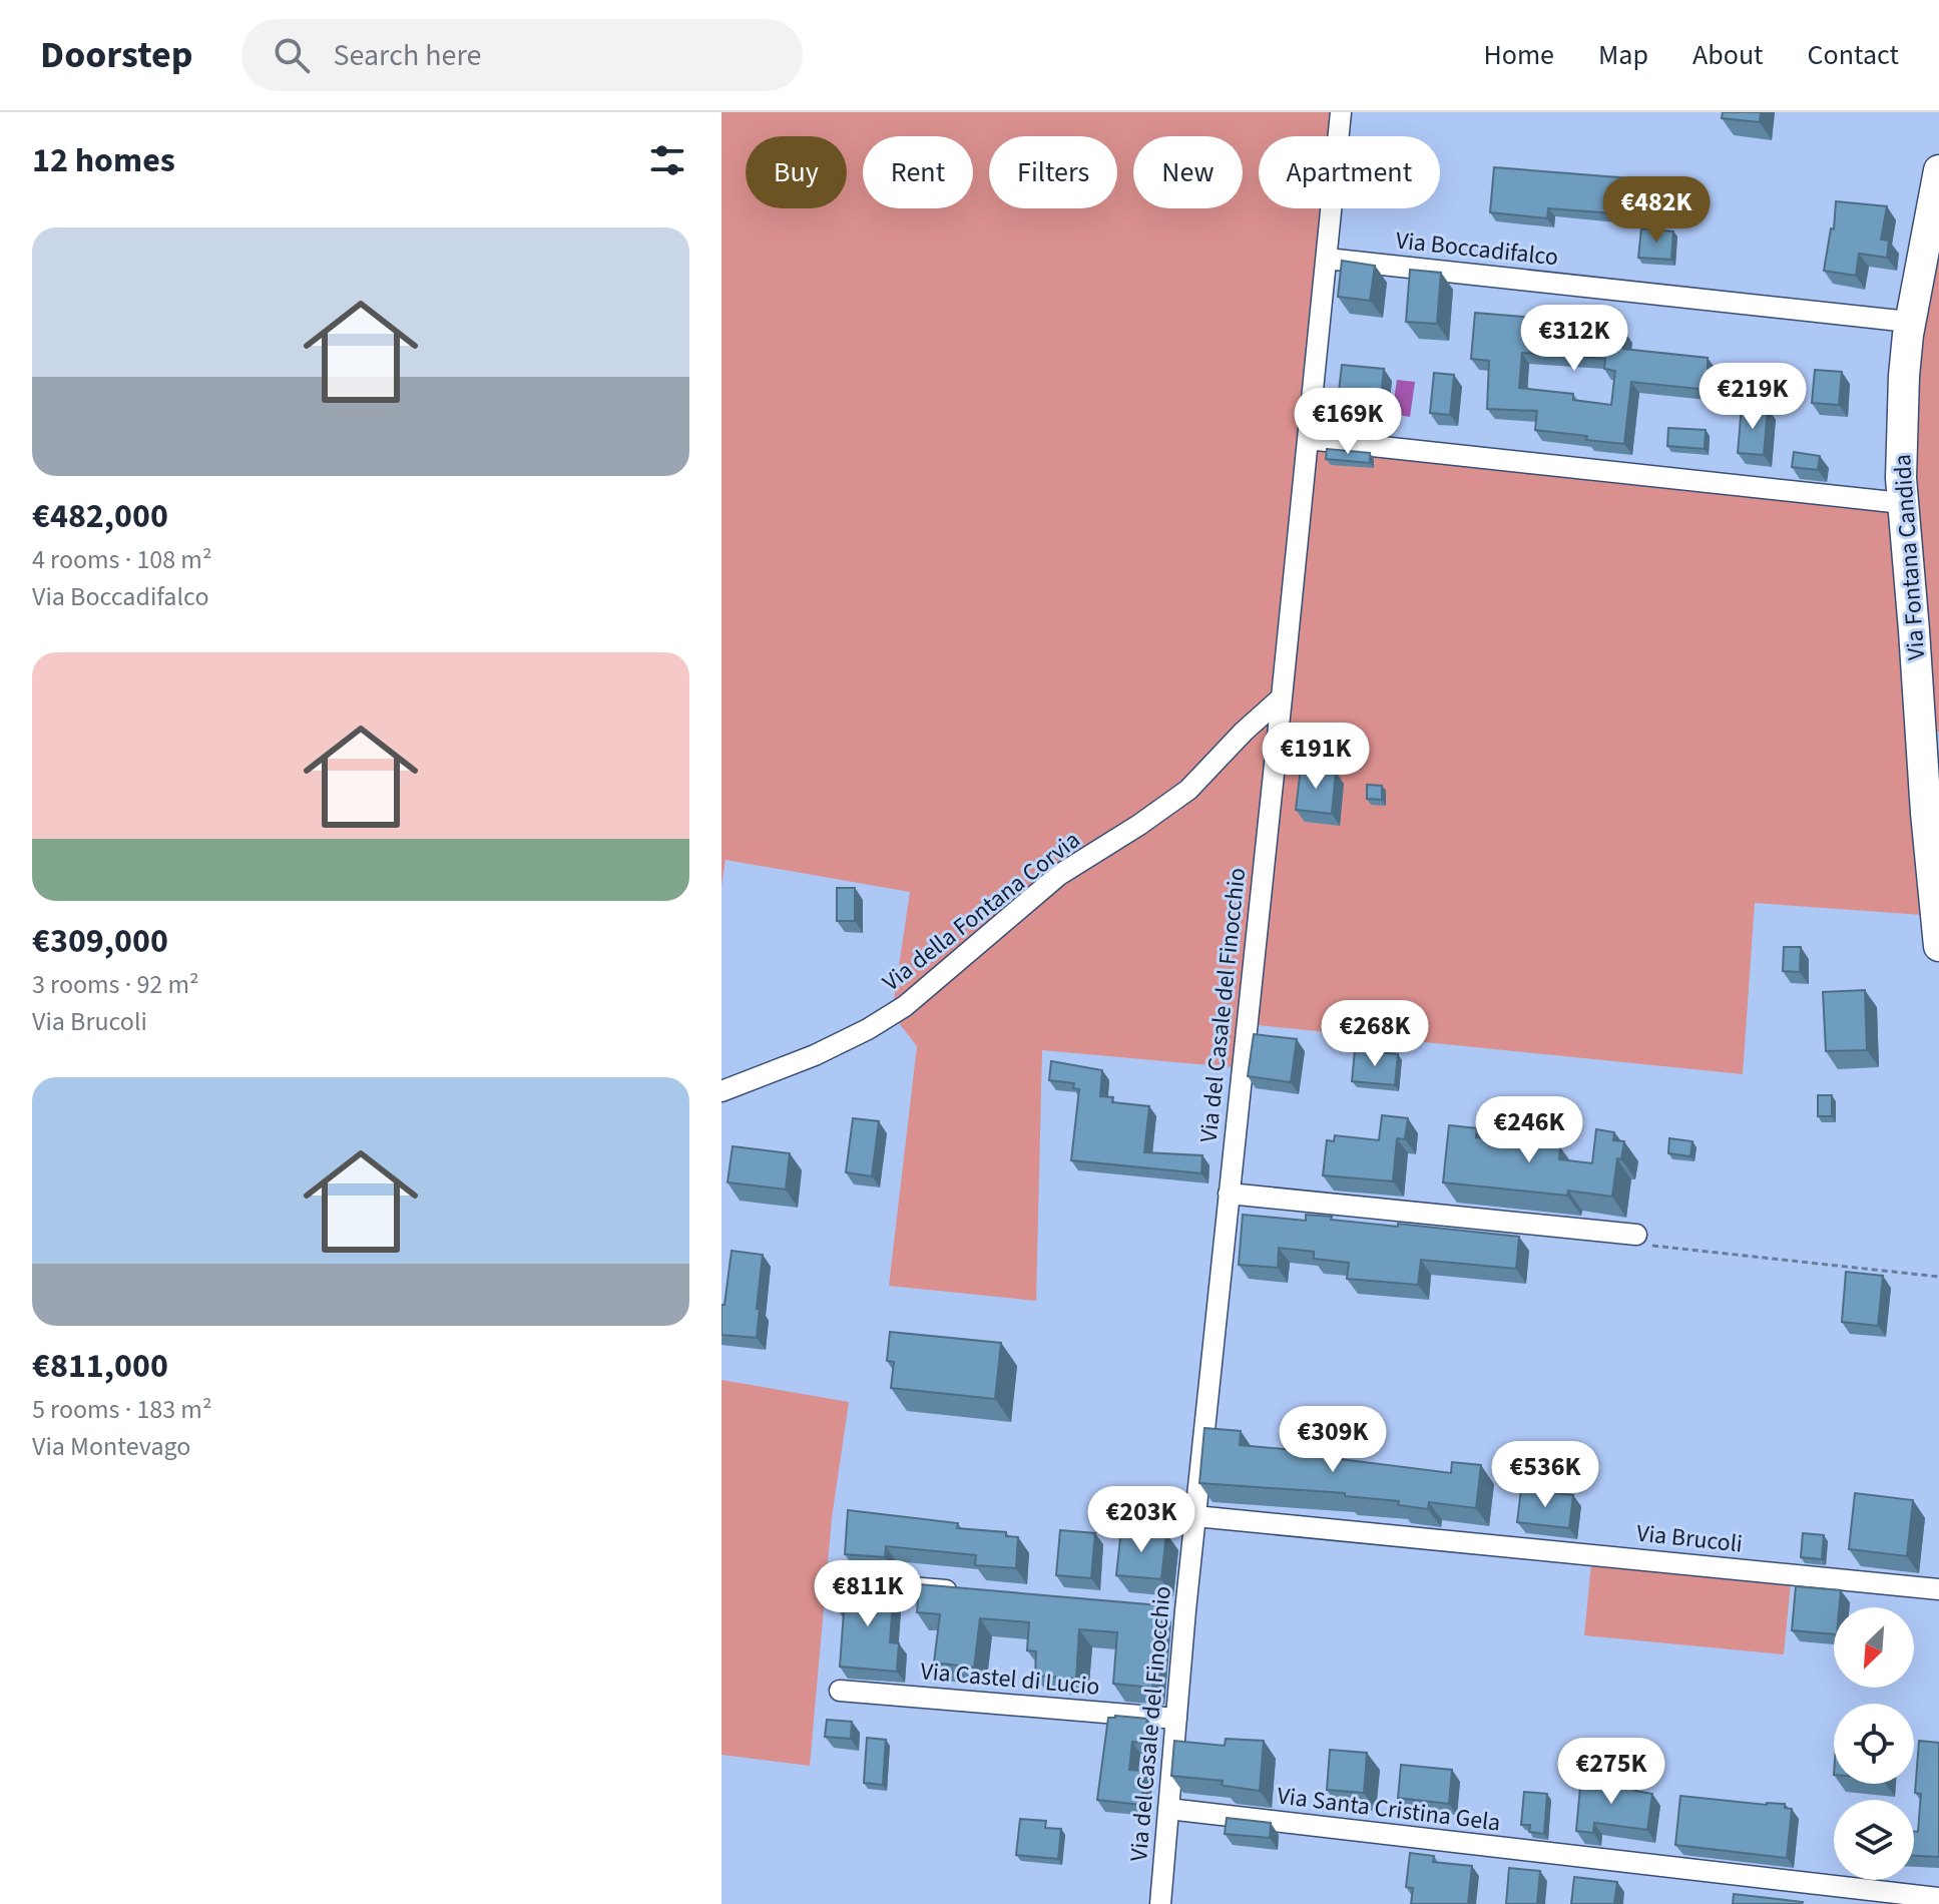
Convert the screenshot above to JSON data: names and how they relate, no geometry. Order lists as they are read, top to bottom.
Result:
{
  "streets": {
    "main road": ["Via Fontana Candida"],
    "street": [
      "Via Boccadifalco",
      "Via della Fontana Corvia",
      "Via del Casale del Finocchio",
      "Via Brucoli",
      "Via Castel di Lucio",
      "Via Santa Cristina Gela"
    ]
  },
  "crossings": [
    ["Via Boccadifalco", "Via Fontana Candida"],
    ["Via Boccadifalco", "Via del Casale del Finocchio"],
    ["Via della Fontana Corvia", "Via del Casale del Finocchio"],
    ["Via del Casale del Finocchio", "Via Brucoli"],
    ["Via del Casale del Finocchio", "Via Castel di Lucio"],
    ["Via del Casale del Finocchio", "Via Santa Cristina Gela"]
  ],
  "north": "bottom left",
  "page": {
    "header": "Doorstep",
    "search": "Search here",
    "nav": [
      "Home",
      "Map",
      "About",
      "Contact"
    ],
    "heading": "12 homes",
    "chip": [
      "Buy",
      "Rent",
      "Filters",
      "New",
      "Apartment"
    ],
    "price": [
      "€482K",
      "€312K",
      "€219K",
      "€169K",
      "€191K",
      "€268K",
      "€246K",
      "€309K",
      "€536K",
      "€203K",
      "€811K",
      "€275K"
    ],
    "list": [
      {
        "name": "€482,000",
        "note": "4 rooms · 108 m² · Via Boccadifalco"
      },
      {
        "name": "€309,000",
        "note": "3 rooms · 92 m² · Via Brucoli"
      },
      {
        "name": "€811,000",
        "note": "5 rooms · 183 m² · Via Montevago"
      }
    ]
  }
}
